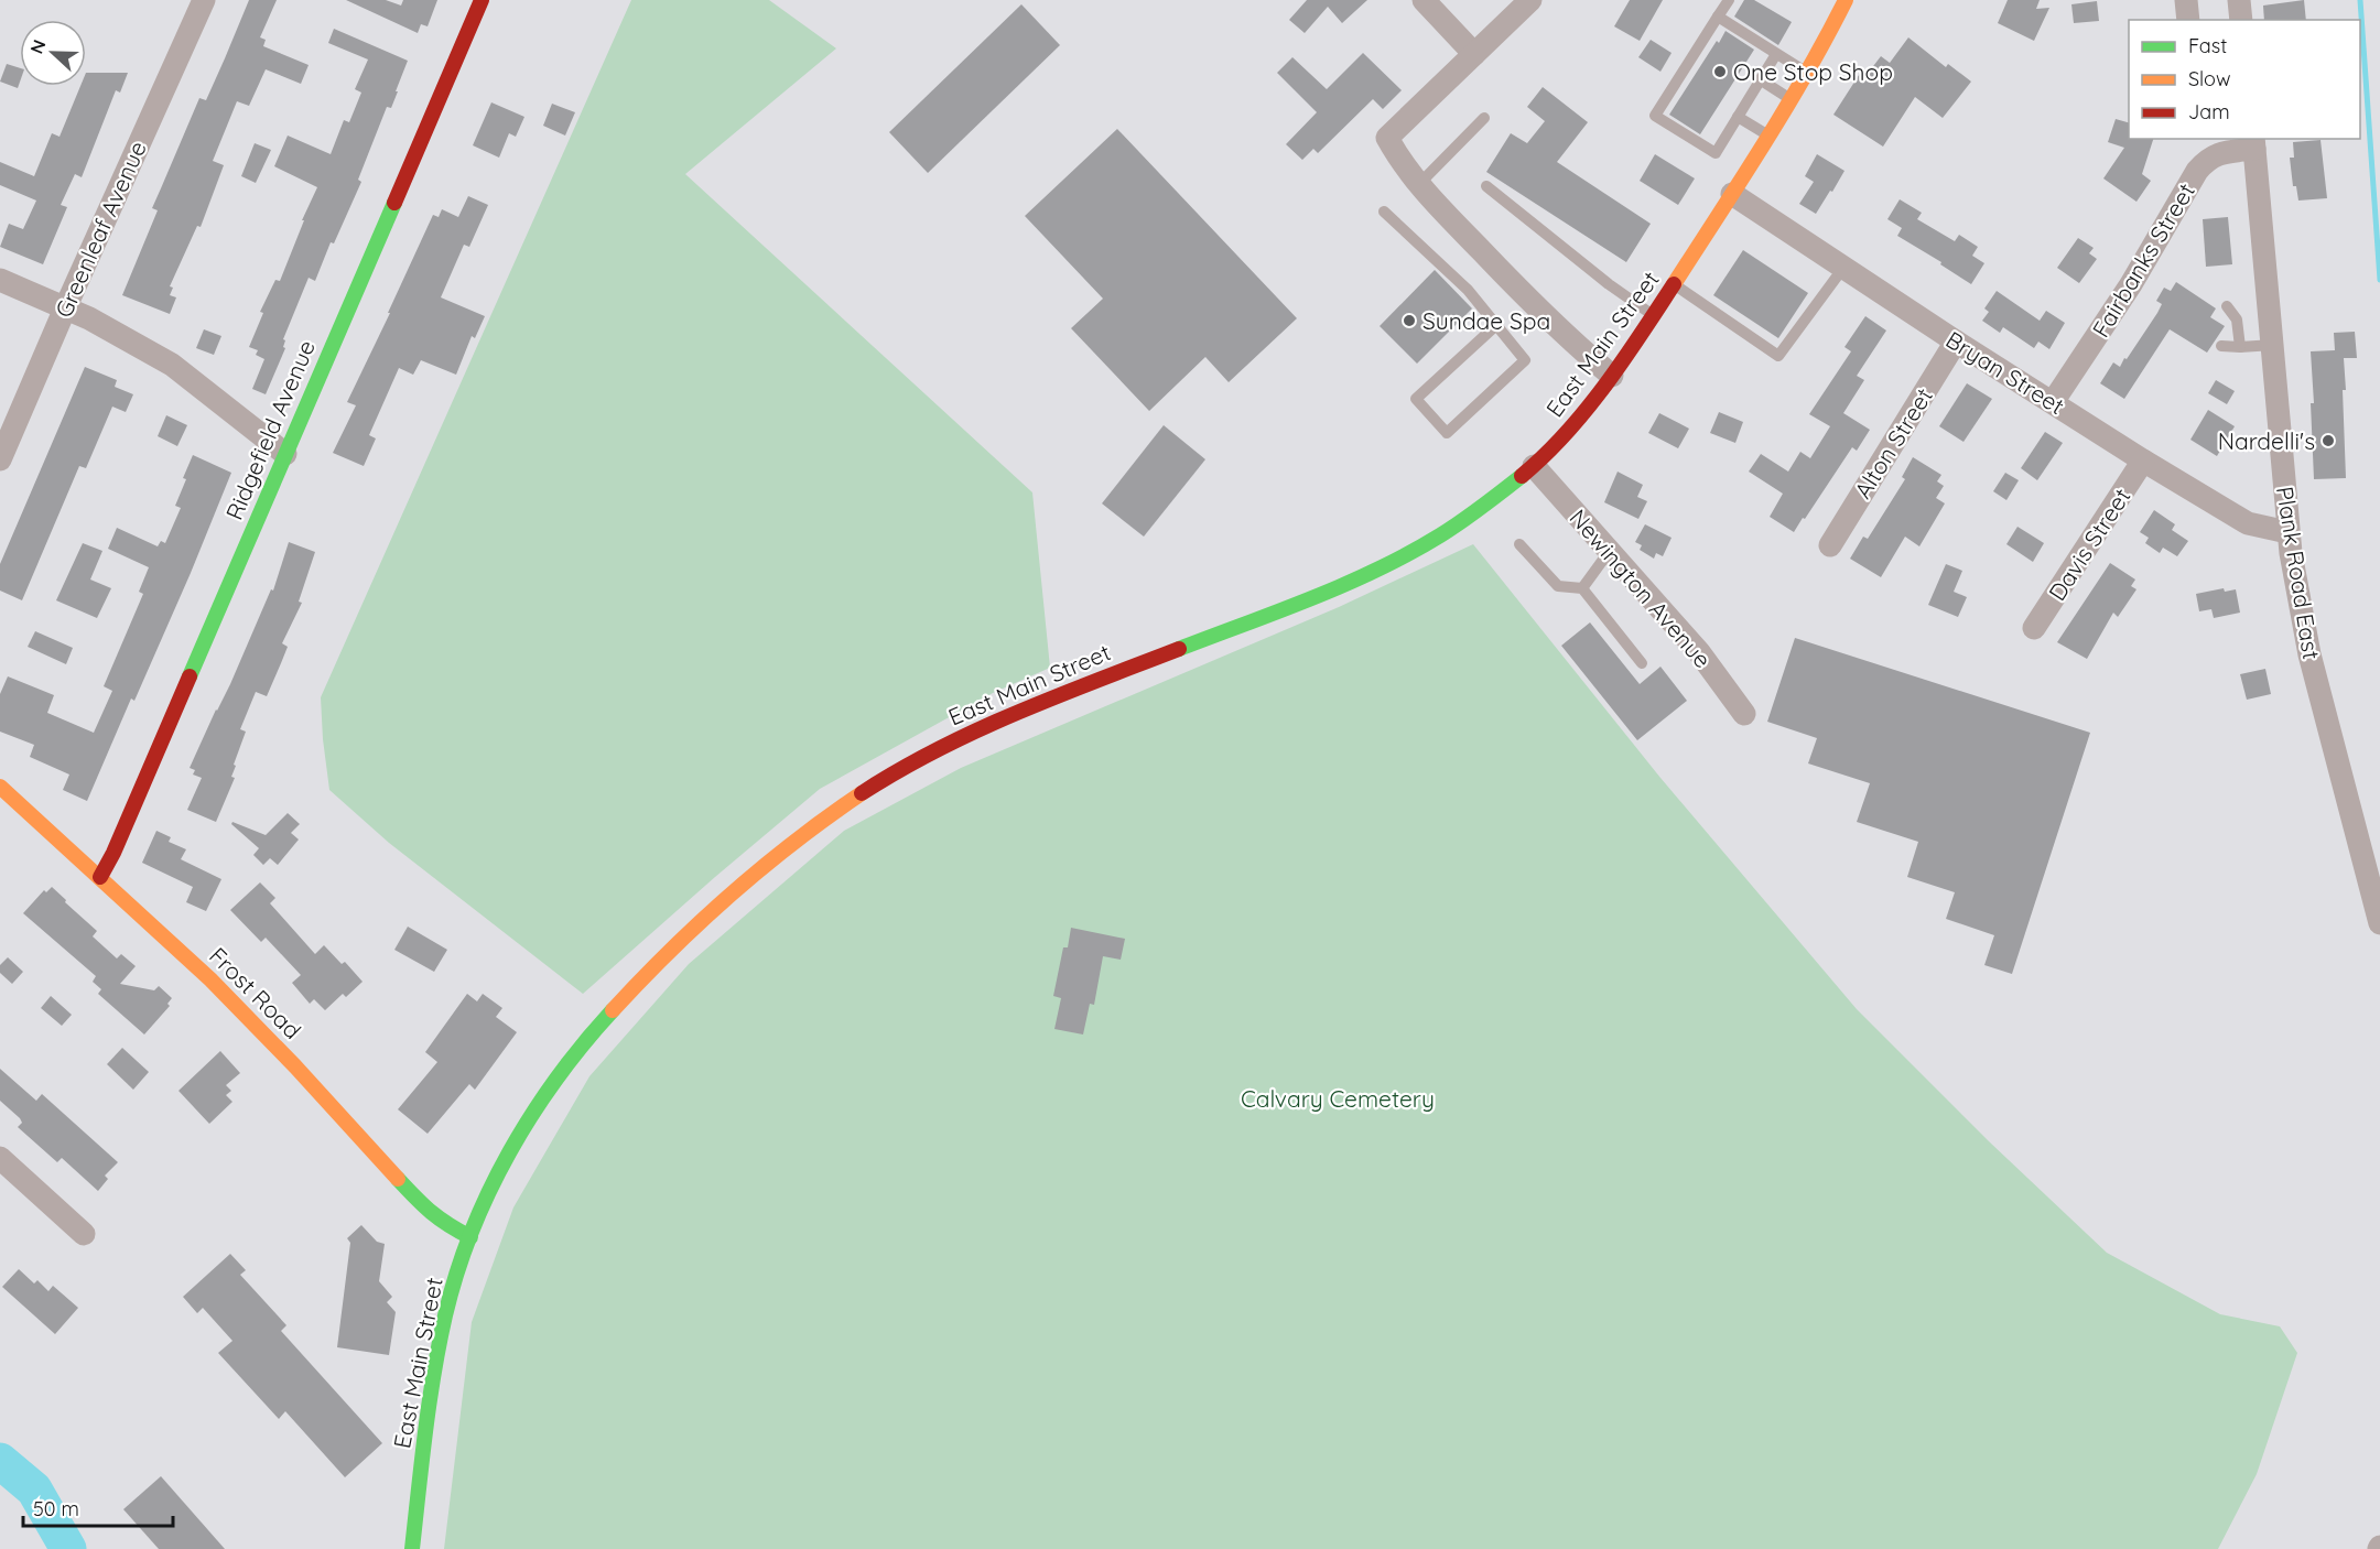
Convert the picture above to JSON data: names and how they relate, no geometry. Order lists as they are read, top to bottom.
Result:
{
  "streets": {
    "main road": ["East Main Street", "Ridgefield Avenue", "Frost Road"],
    "street": [
      "Greenleaf Avenue",
      "Fairbanks Street",
      "Bryan Street",
      "Alton Street",
      "Davis Street",
      "Plank Road East",
      "Newington Avenue"
    ]
  },
  "crossings": [
    ["Fairbanks Street", "Bryan Street"],
    ["Fairbanks Street", "Plank Road East"],
    ["East Main Street", "Bryan Street"],
    ["East Main Street", "Newington Avenue"],
    ["East Main Street", "Frost Road"],
    ["Bryan Street", "Alton Street"],
    ["Bryan Street", "Davis Street"],
    ["Bryan Street", "Plank Road East"],
    ["Ridgefield Avenue", "Frost Road"]
  ],
  "parks": ["Calvary Cemetery"],
  "places": ["One Stop Shop", "Sundae Spa", "Nardelli's"],
  "legend": ["Fast", "Slow", "Jam"],
  "scale_bar": "50 m",
  "north": "left"
}
